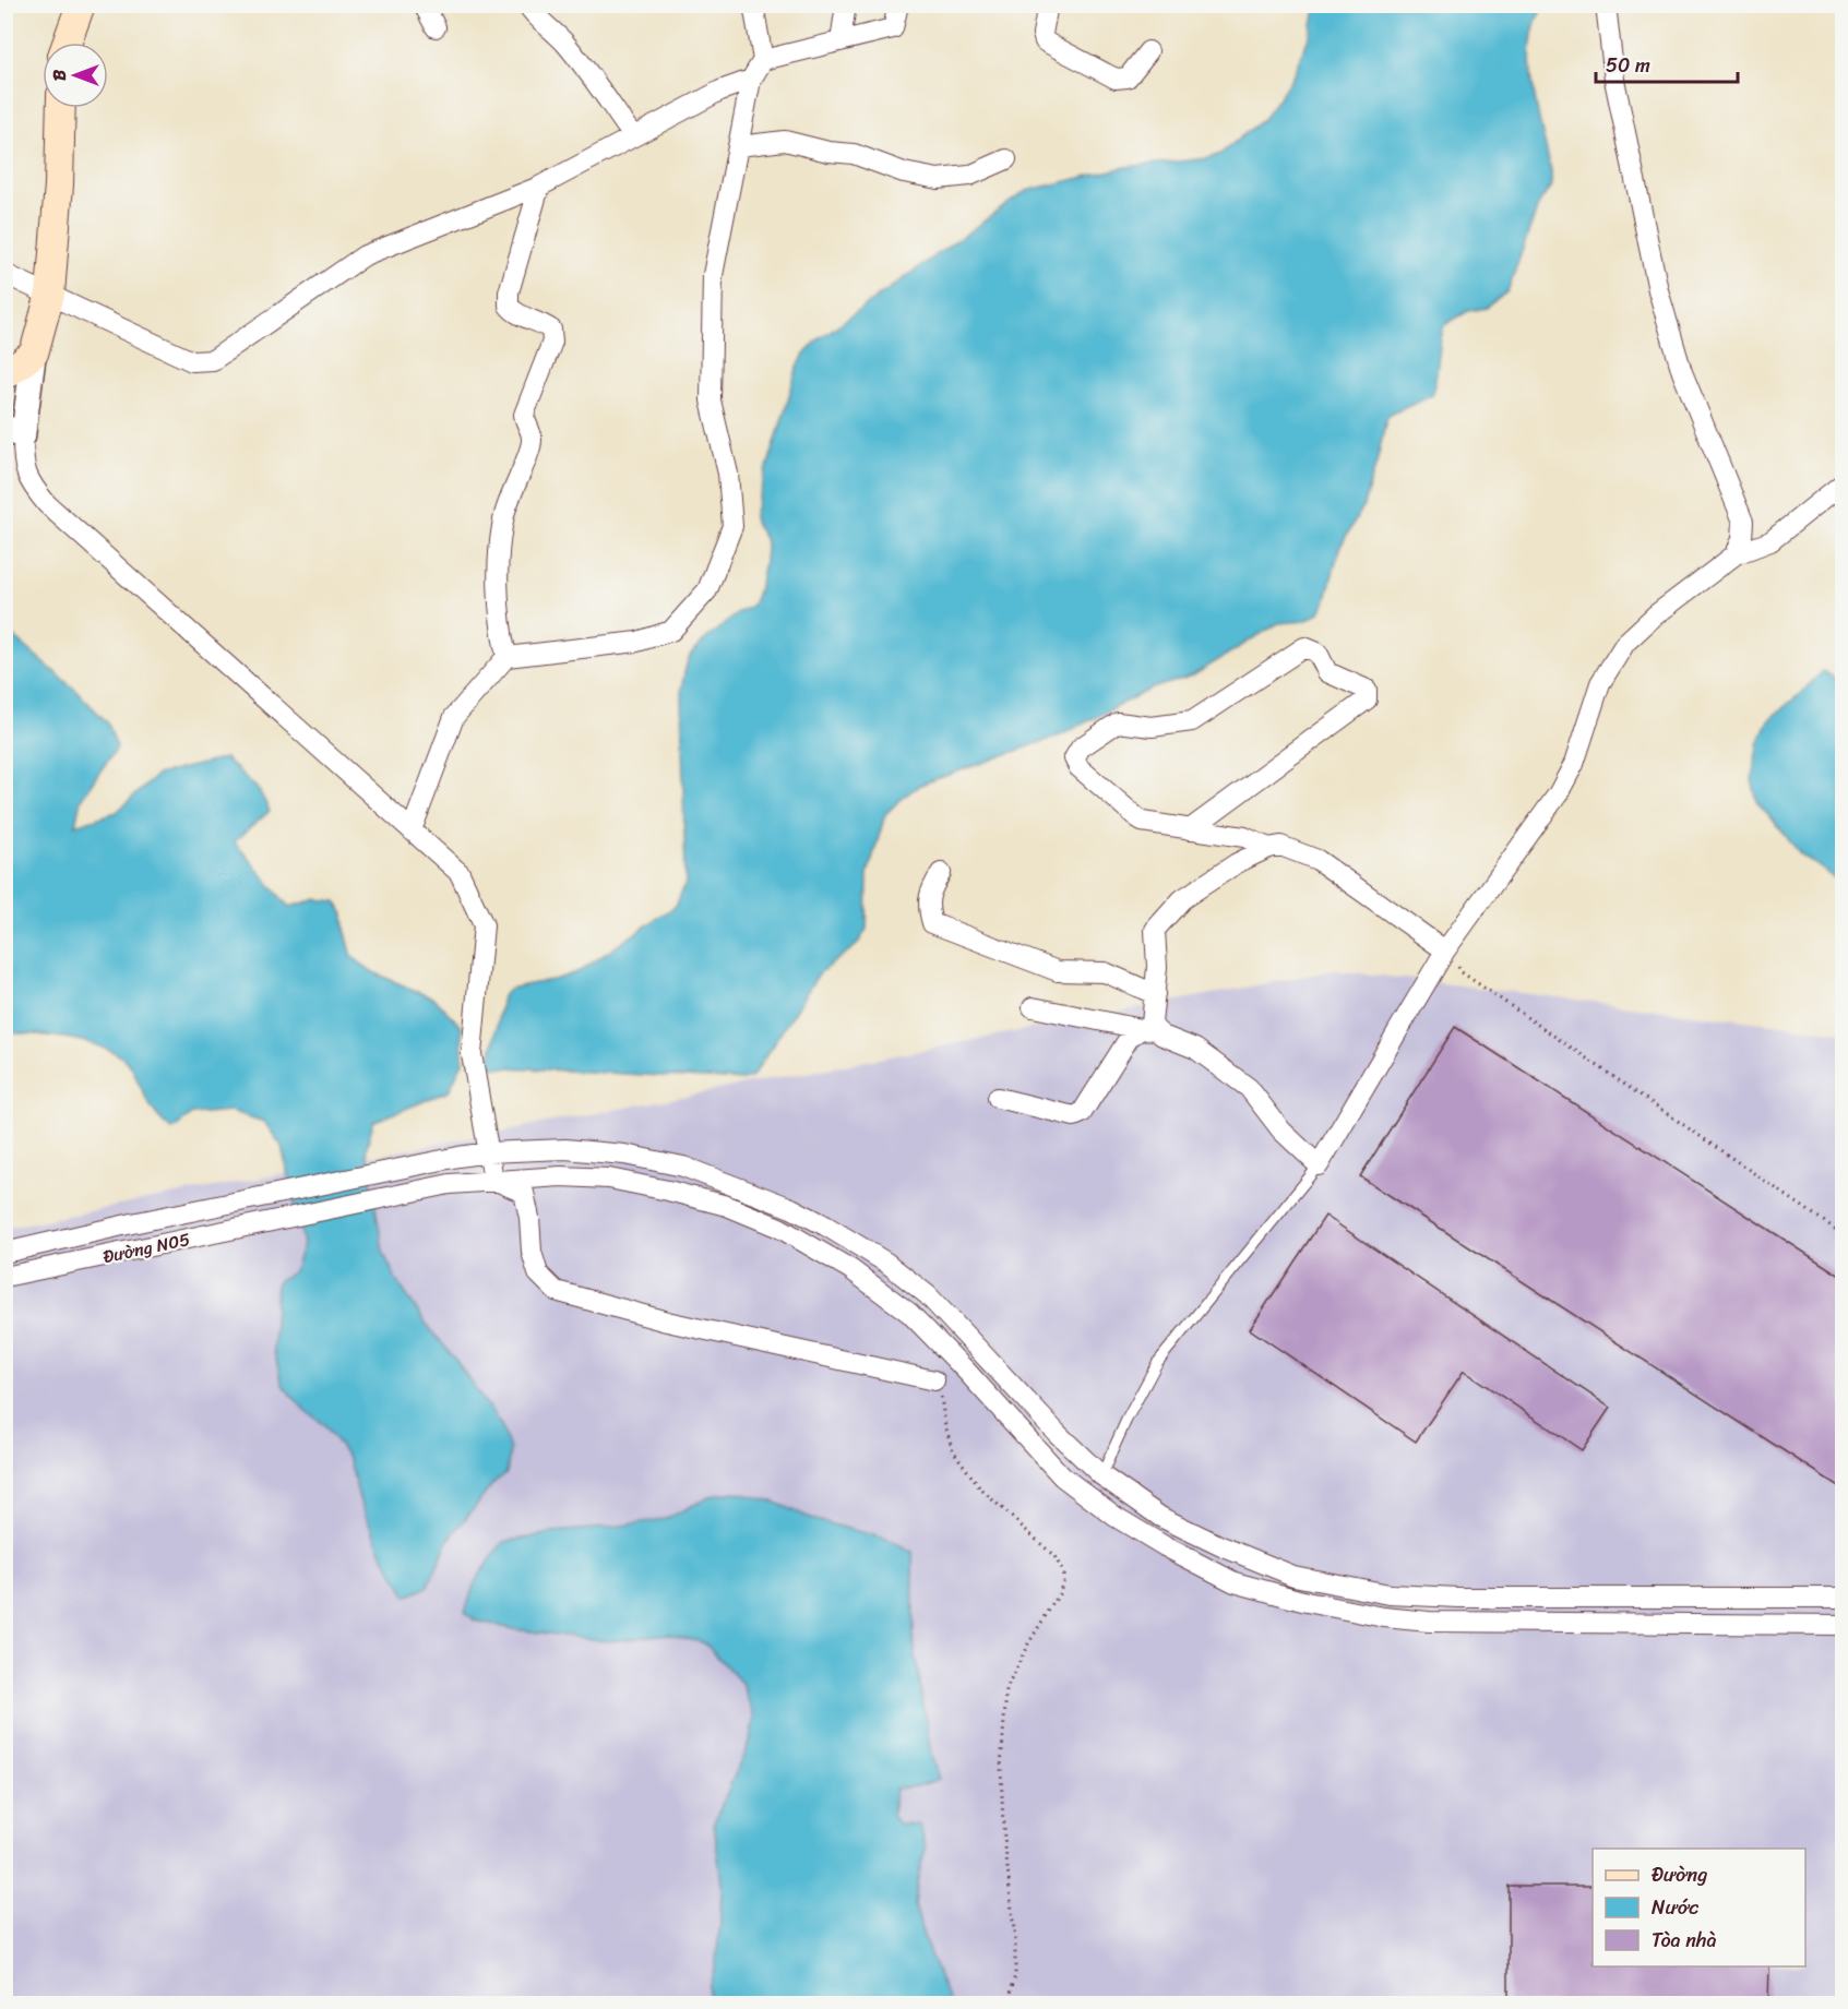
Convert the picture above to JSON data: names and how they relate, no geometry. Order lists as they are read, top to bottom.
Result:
{
  "streets": {
    "street": ["Đường N05"]
  },
  "legend": ["Đường", "Nước", "Tòa nhà"],
  "scale_bar": "50 m",
  "north": "left"
}
